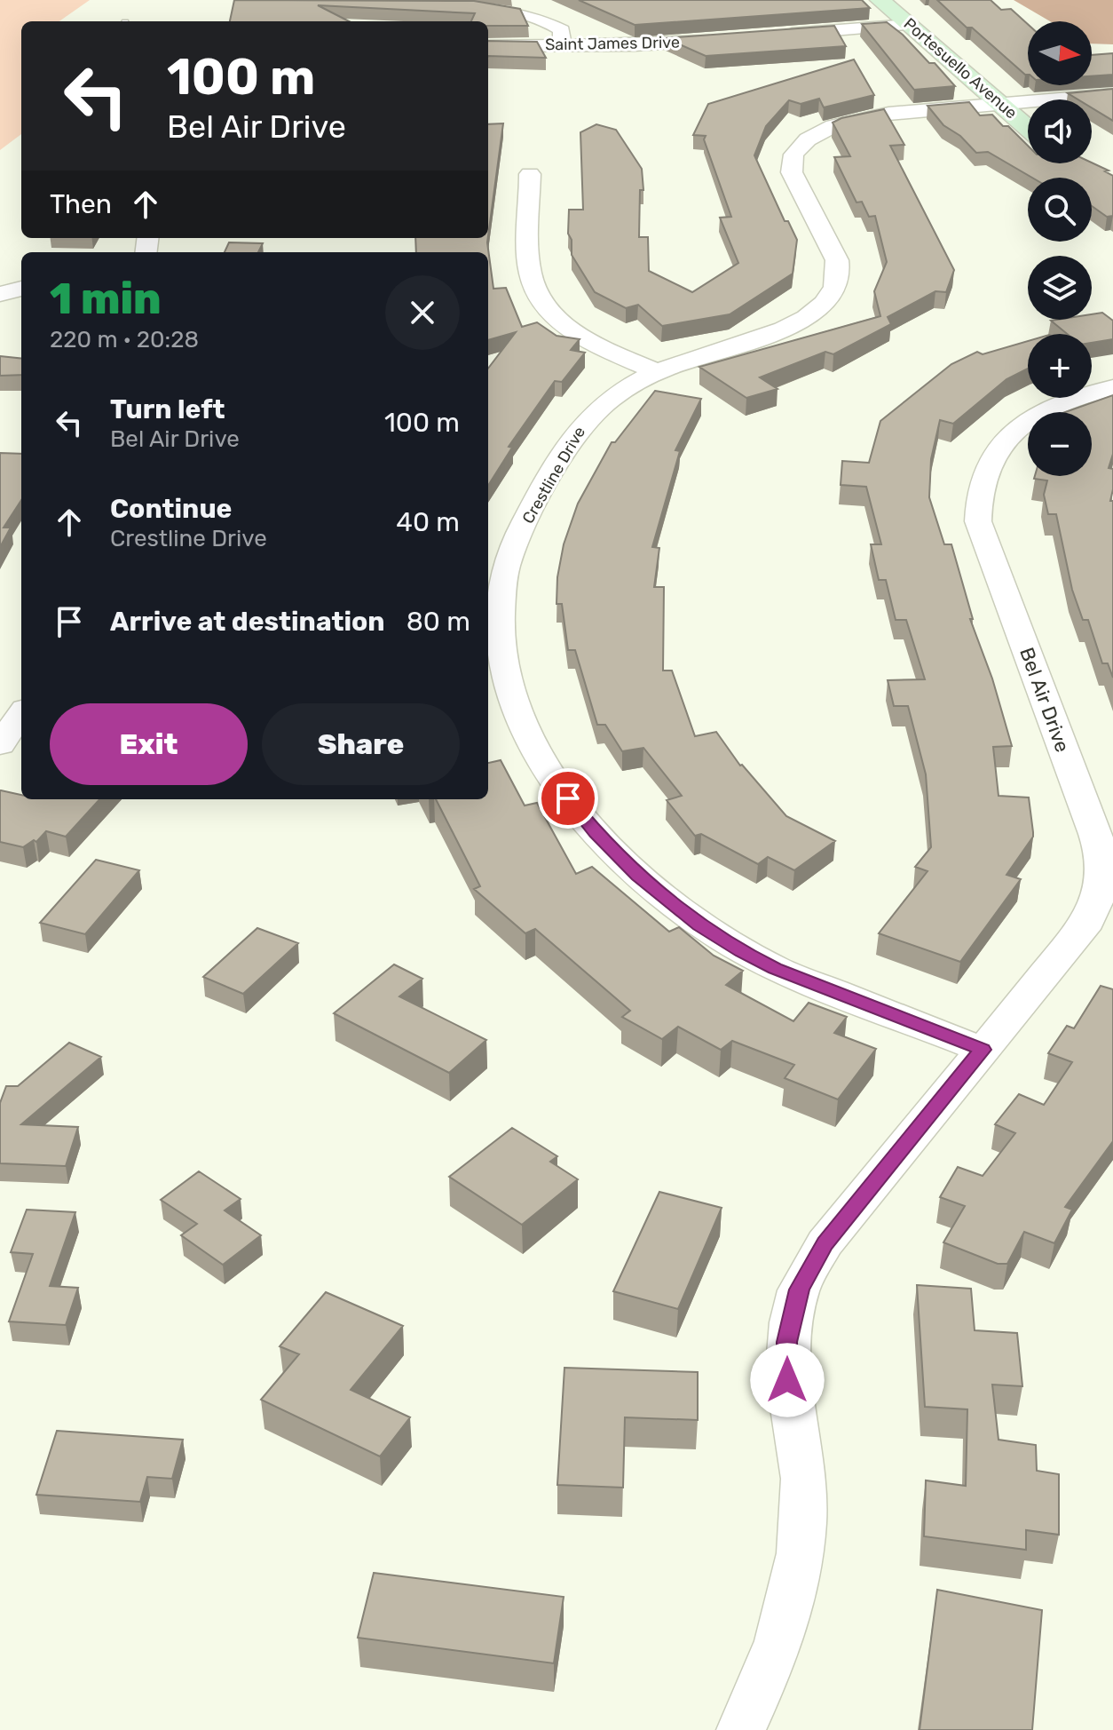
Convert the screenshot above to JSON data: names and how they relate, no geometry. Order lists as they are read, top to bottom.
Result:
{
  "streets": {
    "street": [
      "Saint James Drive",
      "Portesuello Avenue",
      "Crestline Drive",
      "Bel Air Drive"
    ]
  },
  "crossings": [
    ["Portesuello Avenue", "Crestline Drive"],
    ["Crestline Drive", "Bel Air Drive"]
  ],
  "north": "right",
  "page": {
    "map_buttons": ["+", "−"],
    "turn": ["100 m", "Bel Air Drive"],
    "then": "Then",
    "heading": ["1 min", "220 m · 20:28"],
    "list": [
      {
        "name": "Turn left",
        "note": "Bel Air Drive",
        "value": "100 m"
      },
      {
        "name": "Continue",
        "note": "Crestline Drive",
        "value": "40 m"
      },
      {
        "name": "Arrive at destination",
        "value": "80 m"
      }
    ],
    "buttons": ["Exit", "Share"]
  }
}
